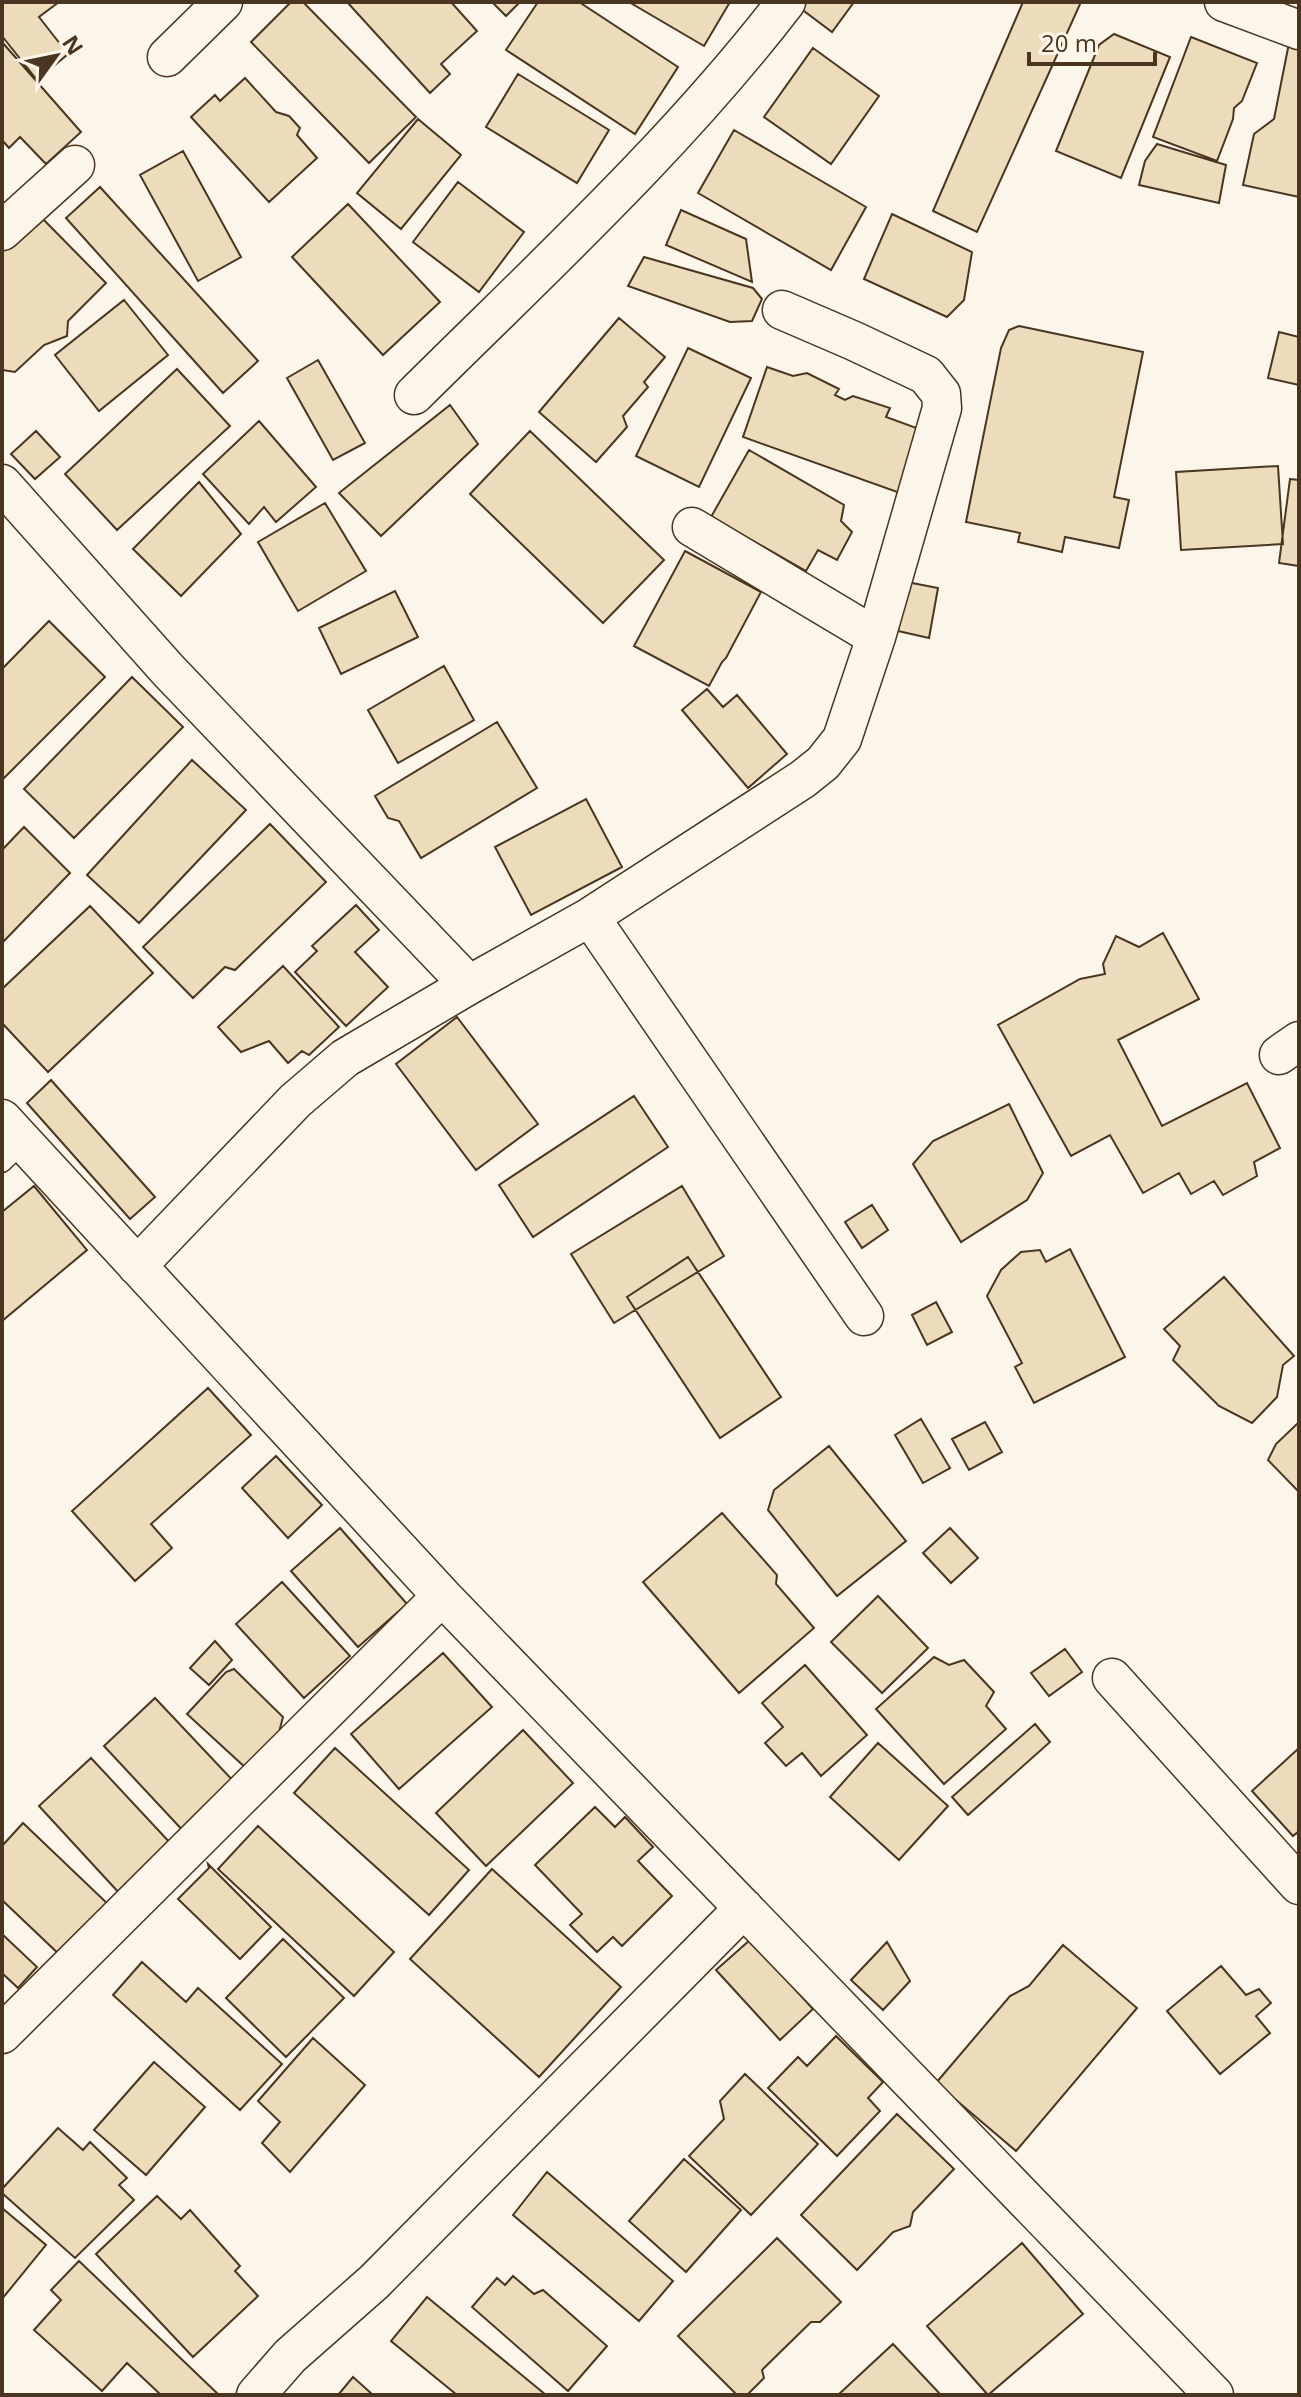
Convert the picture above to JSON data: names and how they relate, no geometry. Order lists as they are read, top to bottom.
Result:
{
  "scale_bar": "20 m",
  "north": "top right"
}
